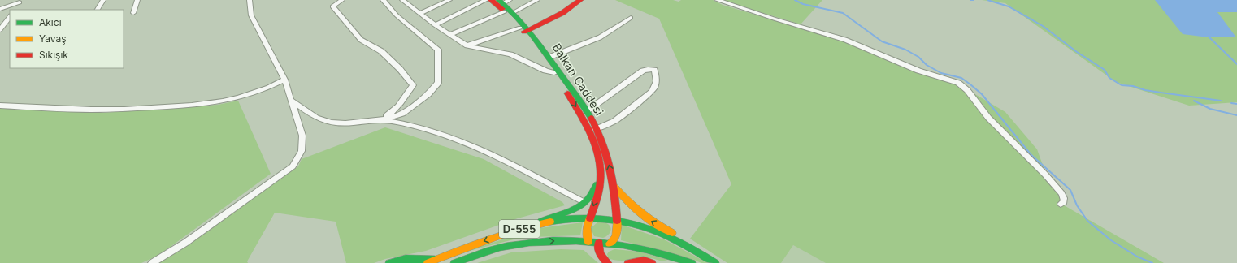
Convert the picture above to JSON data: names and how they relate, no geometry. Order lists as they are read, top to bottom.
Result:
{
  "streets": {
    "main road": ["Balkan Caddesi", "D-555"]
  },
  "crossings": [
    ["Balkan Caddesi", "D-555"]
  ],
  "legend": ["Akıcı", "Yavaş", "Sıkışık"]
}
